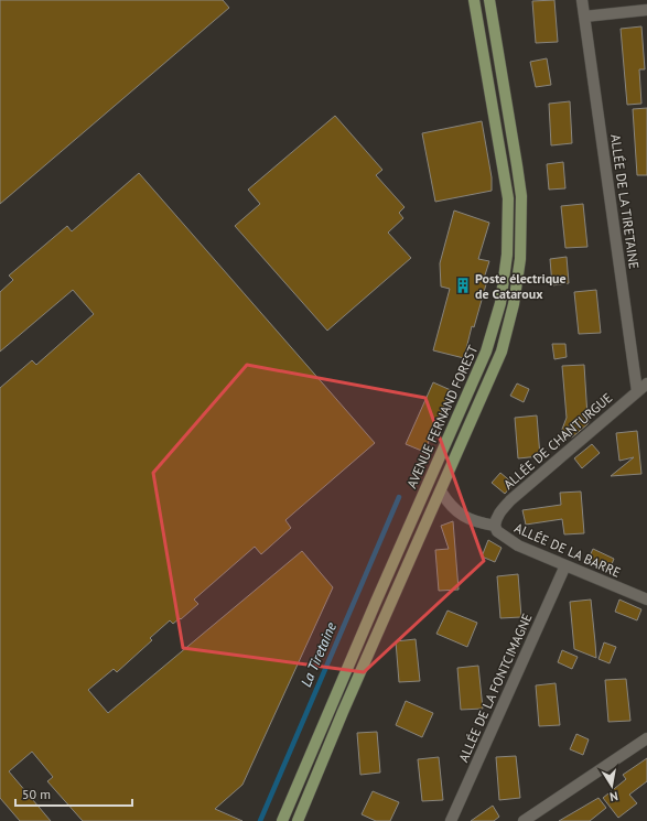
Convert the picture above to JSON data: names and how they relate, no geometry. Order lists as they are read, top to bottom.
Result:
{
  "streets": {
    "main road": ["AVENUE FERNAND FOREST"],
    "street": [
      "ALLÉE DE LA TIRETAINE",
      "ALLÉE DE CHANTURGUE",
      "ALLÉE DE LA BARRE",
      "ALLÉE DE LA FONTCIMAGNE"
    ]
  },
  "crossings": [
    ["ALLÉE DE LA TIRETAINE", "ALLÉE DE CHANTURGUE"],
    ["ALLÉE DE CHANTURGUE", "ALLÉE DE LA BARRE"],
    ["ALLÉE DE LA BARRE", "ALLÉE DE LA FONTCIMAGNE"]
  ],
  "water": ["La Tiretaine"],
  "places": {
    "building": ["Poste électrique de Cataroux"]
  },
  "scale_bar": "50 m",
  "north": "bottom"
}
